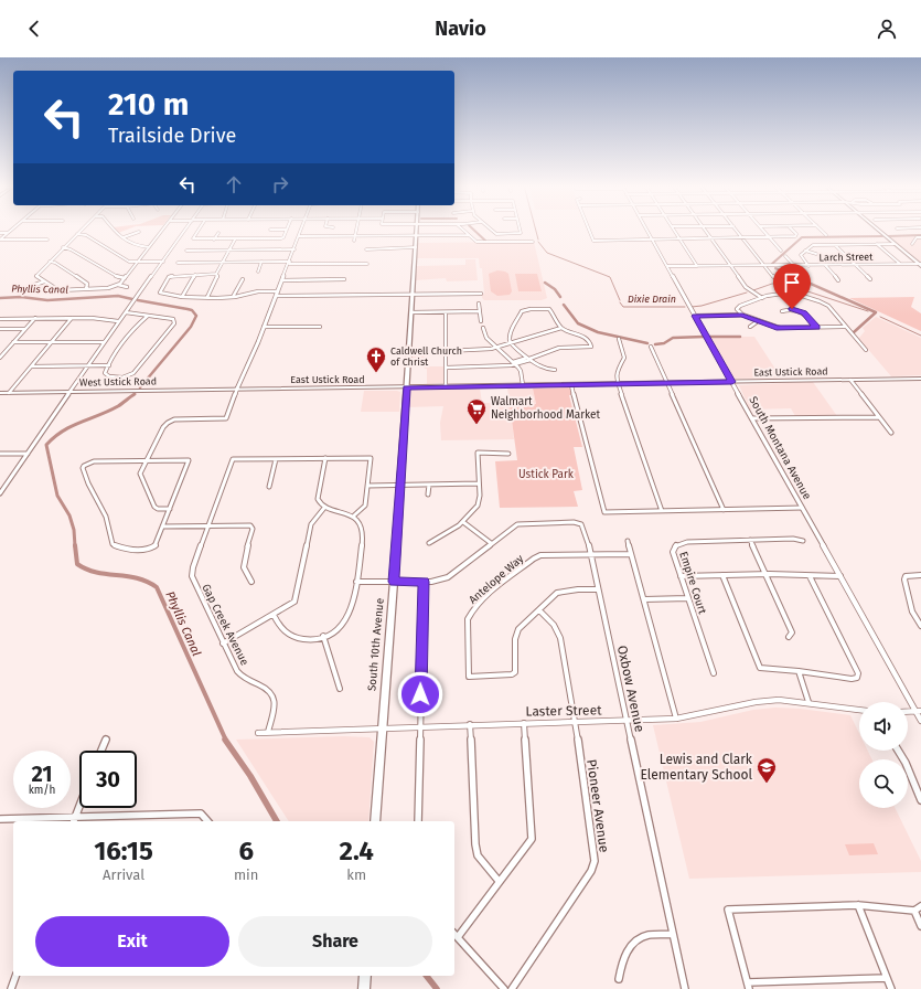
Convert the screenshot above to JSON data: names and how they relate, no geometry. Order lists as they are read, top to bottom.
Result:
{
  "streets": {
    "main road": ["East Ustick Road", "West Ustick Road", "South 10th Avenue"],
    "street": [
      "Larch Street",
      "South Montana Avenue",
      "Antelope Way",
      "Empire Court",
      "Gap Creek Avenue",
      "Oxbow Avenue",
      "Laster Street",
      "Pioneer Avenue"
    ]
  },
  "crossings": [
    ["Larch Street", "South Montana Avenue"],
    ["East Ustick Road", "West Ustick Road"],
    ["East Ustick Road", "South Montana Avenue"],
    ["East Ustick Road", "South 10th Avenue"],
    ["Antelope Way", "Oxbow Avenue"],
    ["Antelope Way", "Pioneer Avenue"],
    ["Gap Creek Avenue", "Laster Street"],
    ["South 10th Avenue", "Laster Street"],
    ["Oxbow Avenue", "Laster Street"],
    ["Laster Street", "Pioneer Avenue"]
  ],
  "water": ["Phyllis Canal", "Dixie Drain"],
  "parks": ["Ustick Park"],
  "places": {
    "church": ["Caldwell Church of Christ"],
    "supermarket": ["Walmart Neighborhood Market"],
    "school or university": ["Lewis and Clark Elementary School"]
  },
  "page": {
    "header": "Navio",
    "turn": ["210 m", "Trailside Drive"],
    "speed": "21 km/h",
    "limit": "30",
    "eta": [
      "16:15",
      "Arrival",
      "6",
      "min",
      "2.4",
      "km"
    ],
    "buttons": ["Exit", "Share"]
  }
}
